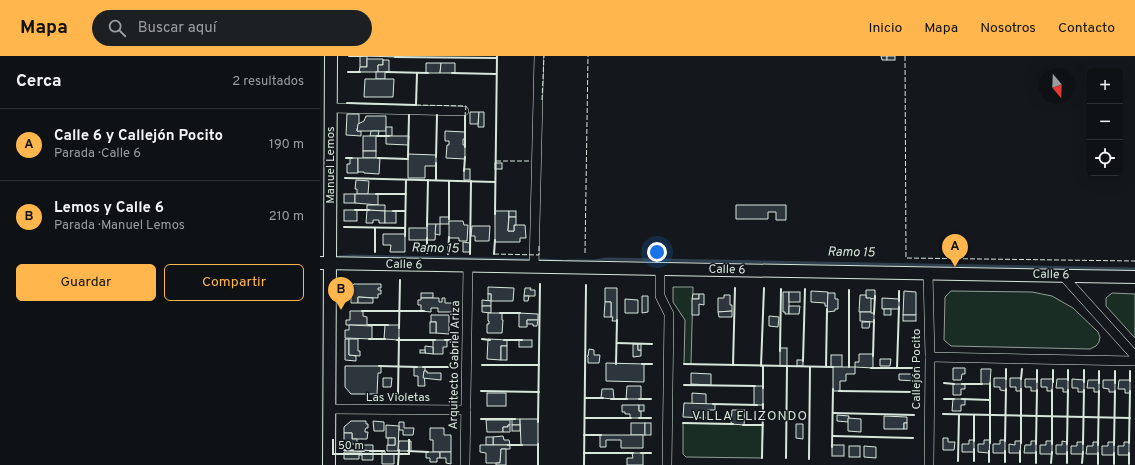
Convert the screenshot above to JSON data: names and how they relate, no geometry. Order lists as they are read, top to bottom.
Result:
{
  "streets": {
    "street": [
      "Manuel Lemos",
      "Calle 6",
      "Arquitecto Gabriel Ariza",
      "Callejón Pocito",
      "Las Violetas"
    ]
  },
  "crossings": [
    ["Manuel Lemos", "Calle 6"],
    ["Manuel Lemos", "Las Violetas"],
    ["Calle 6", "Arquitecto Gabriel Ariza"],
    ["Calle 6", "Callejón Pocito"],
    ["Arquitecto Gabriel Ariza", "Las Violetas"]
  ],
  "districts": ["VILLA ELIZONDO"],
  "water": ["Ramo 15"],
  "scale_bar": "50 m",
  "north": "bottom",
  "page": {
    "header": "Mapa",
    "search": "Buscar aquí",
    "nav": [
      "Inicio",
      "Mapa",
      "Nosotros",
      "Contacto"
    ],
    "heading": ["Cerca", "2 resultados"],
    "map_buttons": ["+", "−"],
    "list": [
      {
        "mark": "A",
        "name": "Calle 6 y Callejón Pocito",
        "note": "Parada · Calle 6",
        "value": "190 m"
      },
      {
        "mark": "B",
        "name": "Lemos y Calle 6",
        "note": "Parada · Manuel Lemos",
        "value": "210 m"
      }
    ],
    "pins": ["A", "B"],
    "buttons": ["Guardar", "Compartir"],
    "scale": "50 m"
  }
}
